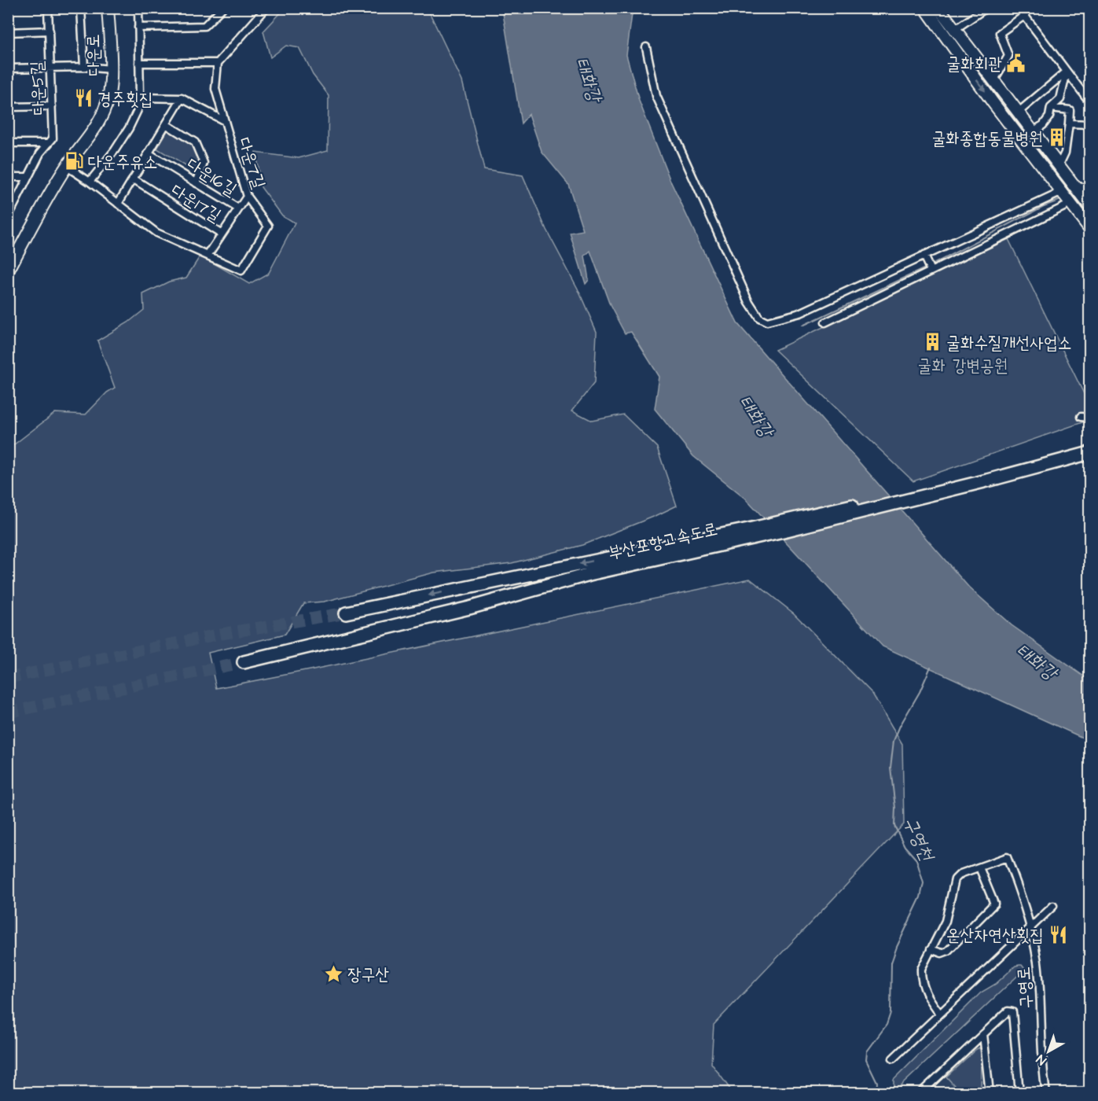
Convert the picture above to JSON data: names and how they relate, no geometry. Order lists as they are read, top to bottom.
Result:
{
  "streets": {
    "highway": ["부산포항고속도로"],
    "main road": ["다운로"],
    "street": [
      "다운5길",
      "다운7길",
      "다운16길",
      "다운17길",
      "구영로"
    ]
  },
  "crossings": [
    ["다운로", "다운7길"],
    ["다운7길", "다운16길"],
    ["다운16길", "다운17길"]
  ],
  "water": ["태화강", "구영천"],
  "parks": ["굴화 강변공원"],
  "places": {
    "public building": ["굴화회관"],
    "restaurant": ["경주횟집", "온산자연산횟집"],
    "building": ["굴화종합동물병원", "굴화수질개선사업소"],
    "fuel station": ["다운주유소"],
    "place": ["장구산"]
  },
  "north": "bottom left"
}
